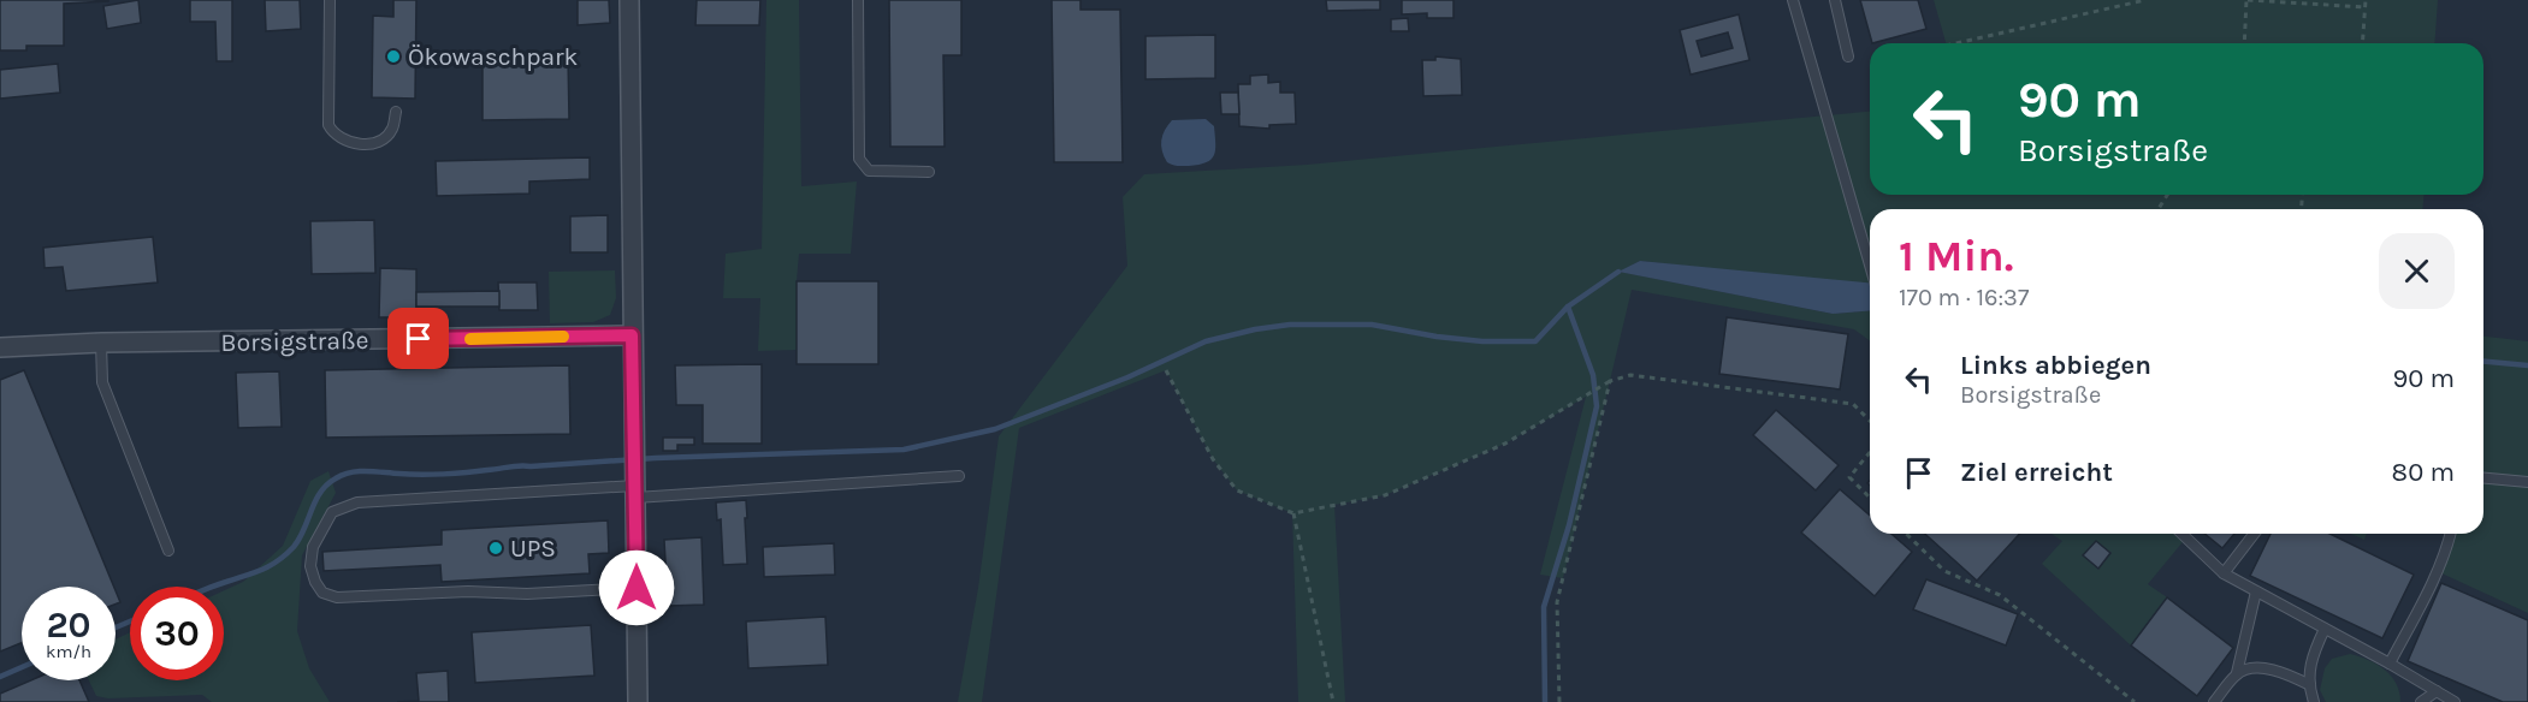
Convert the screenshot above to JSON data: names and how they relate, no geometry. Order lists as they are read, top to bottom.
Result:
{
  "streets": {
    "street": ["Borsigstraße"]
  },
  "places": ["Ökowaschpark", "UPS"],
  "page": {
    "turn": ["90 m", "Borsigstraße"],
    "heading": ["1 Min.", "170 m · 16:37"],
    "list": [
      {
        "name": "Links abbiegen",
        "note": "Borsigstraße",
        "value": "90 m"
      },
      {
        "name": "Ziel erreicht",
        "value": "80 m"
      }
    ],
    "speed": "20 km/h",
    "limit": "30"
  }
}
